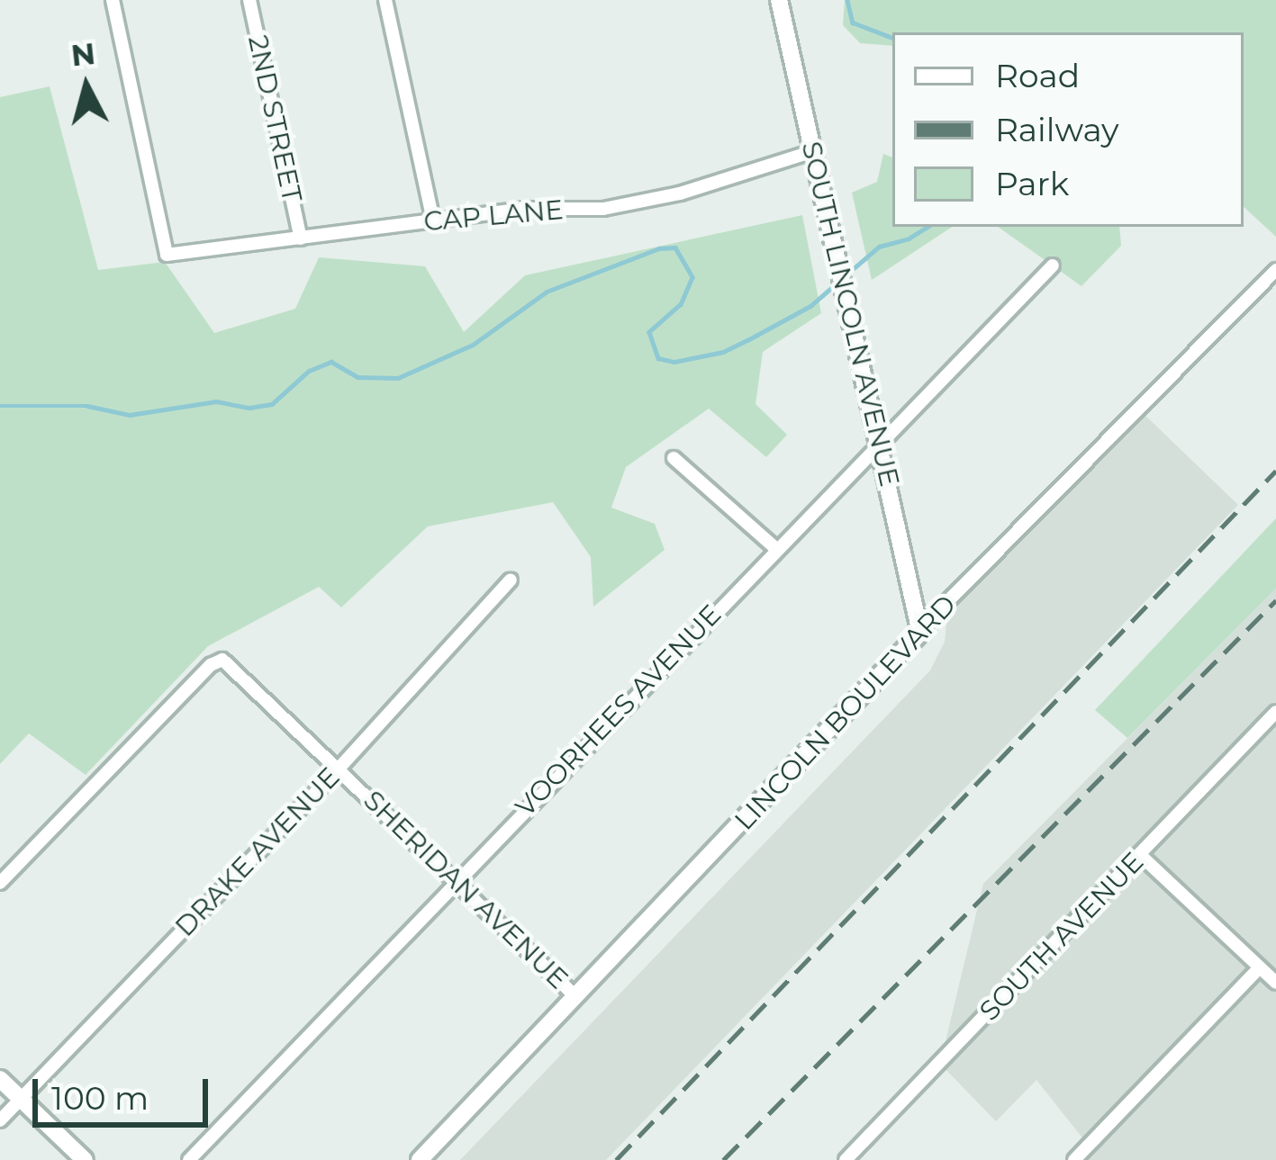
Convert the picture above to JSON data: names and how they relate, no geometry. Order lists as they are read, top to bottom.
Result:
{
  "streets": {
    "street": [
      "2ND STREET",
      "CAP LANE",
      "SOUTH LINCOLN AVENUE",
      "VOORHEES AVENUE",
      "LINCOLN BOULEVARD",
      "DRAKE AVENUE",
      "SHERIDAN AVENUE",
      "SOUTH AVENUE"
    ]
  },
  "crossings": [
    ["2ND STREET", "CAP LANE"],
    ["CAP LANE", "SOUTH LINCOLN AVENUE"],
    ["SOUTH LINCOLN AVENUE", "VOORHEES AVENUE"],
    ["SOUTH LINCOLN AVENUE", "LINCOLN BOULEVARD"],
    ["VOORHEES AVENUE", "SHERIDAN AVENUE"],
    ["LINCOLN BOULEVARD", "SHERIDAN AVENUE"],
    ["DRAKE AVENUE", "SHERIDAN AVENUE"]
  ],
  "legend": ["Road", "Railway", "Park"],
  "scale_bar": "100 m",
  "north": "top"
}
